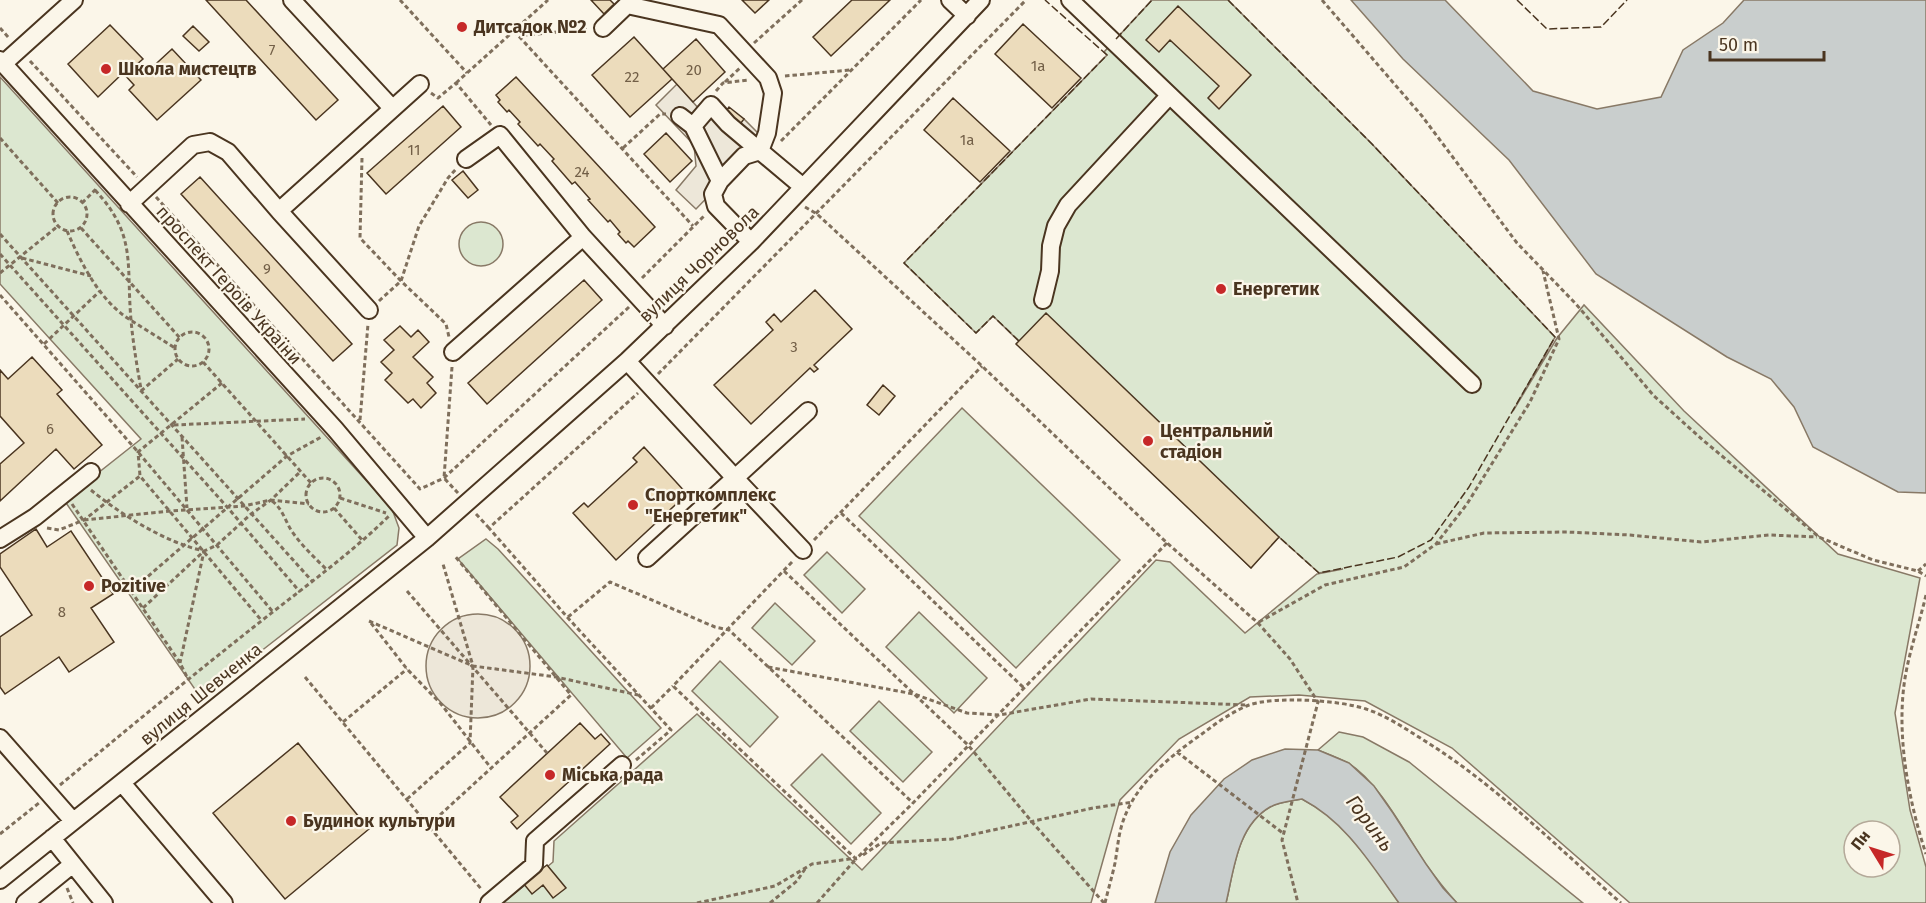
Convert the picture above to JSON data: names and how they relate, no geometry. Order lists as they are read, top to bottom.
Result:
{
  "streets": {
    "street": ["вулиця Чорновола", "проспект Героїв України", "вулиця Шевченка"]
  },
  "crossings": [
    ["вулиця Чорновола", "проспект Героїв України"],
    ["вулиця Чорновола", "вулиця Шевченка"],
    ["проспект Героїв України", "вулиця Шевченка"]
  ],
  "water": ["Горинь"],
  "places": [
    "Дитсадок №2",
    "Школа мистецтв",
    "Енергетик",
    "Центральний стадіон",
    "Спорткомплекс \"Енергетик\"",
    "Pozitive",
    "Міська рада",
    "Будинок культури"
  ],
  "house_numbers": [
    "7",
    "1а",
    "20",
    "22",
    "1а",
    "11",
    "24",
    "9",
    "3",
    "6",
    "8"
  ],
  "scale_bar": "50 m",
  "north": "top left"
}
